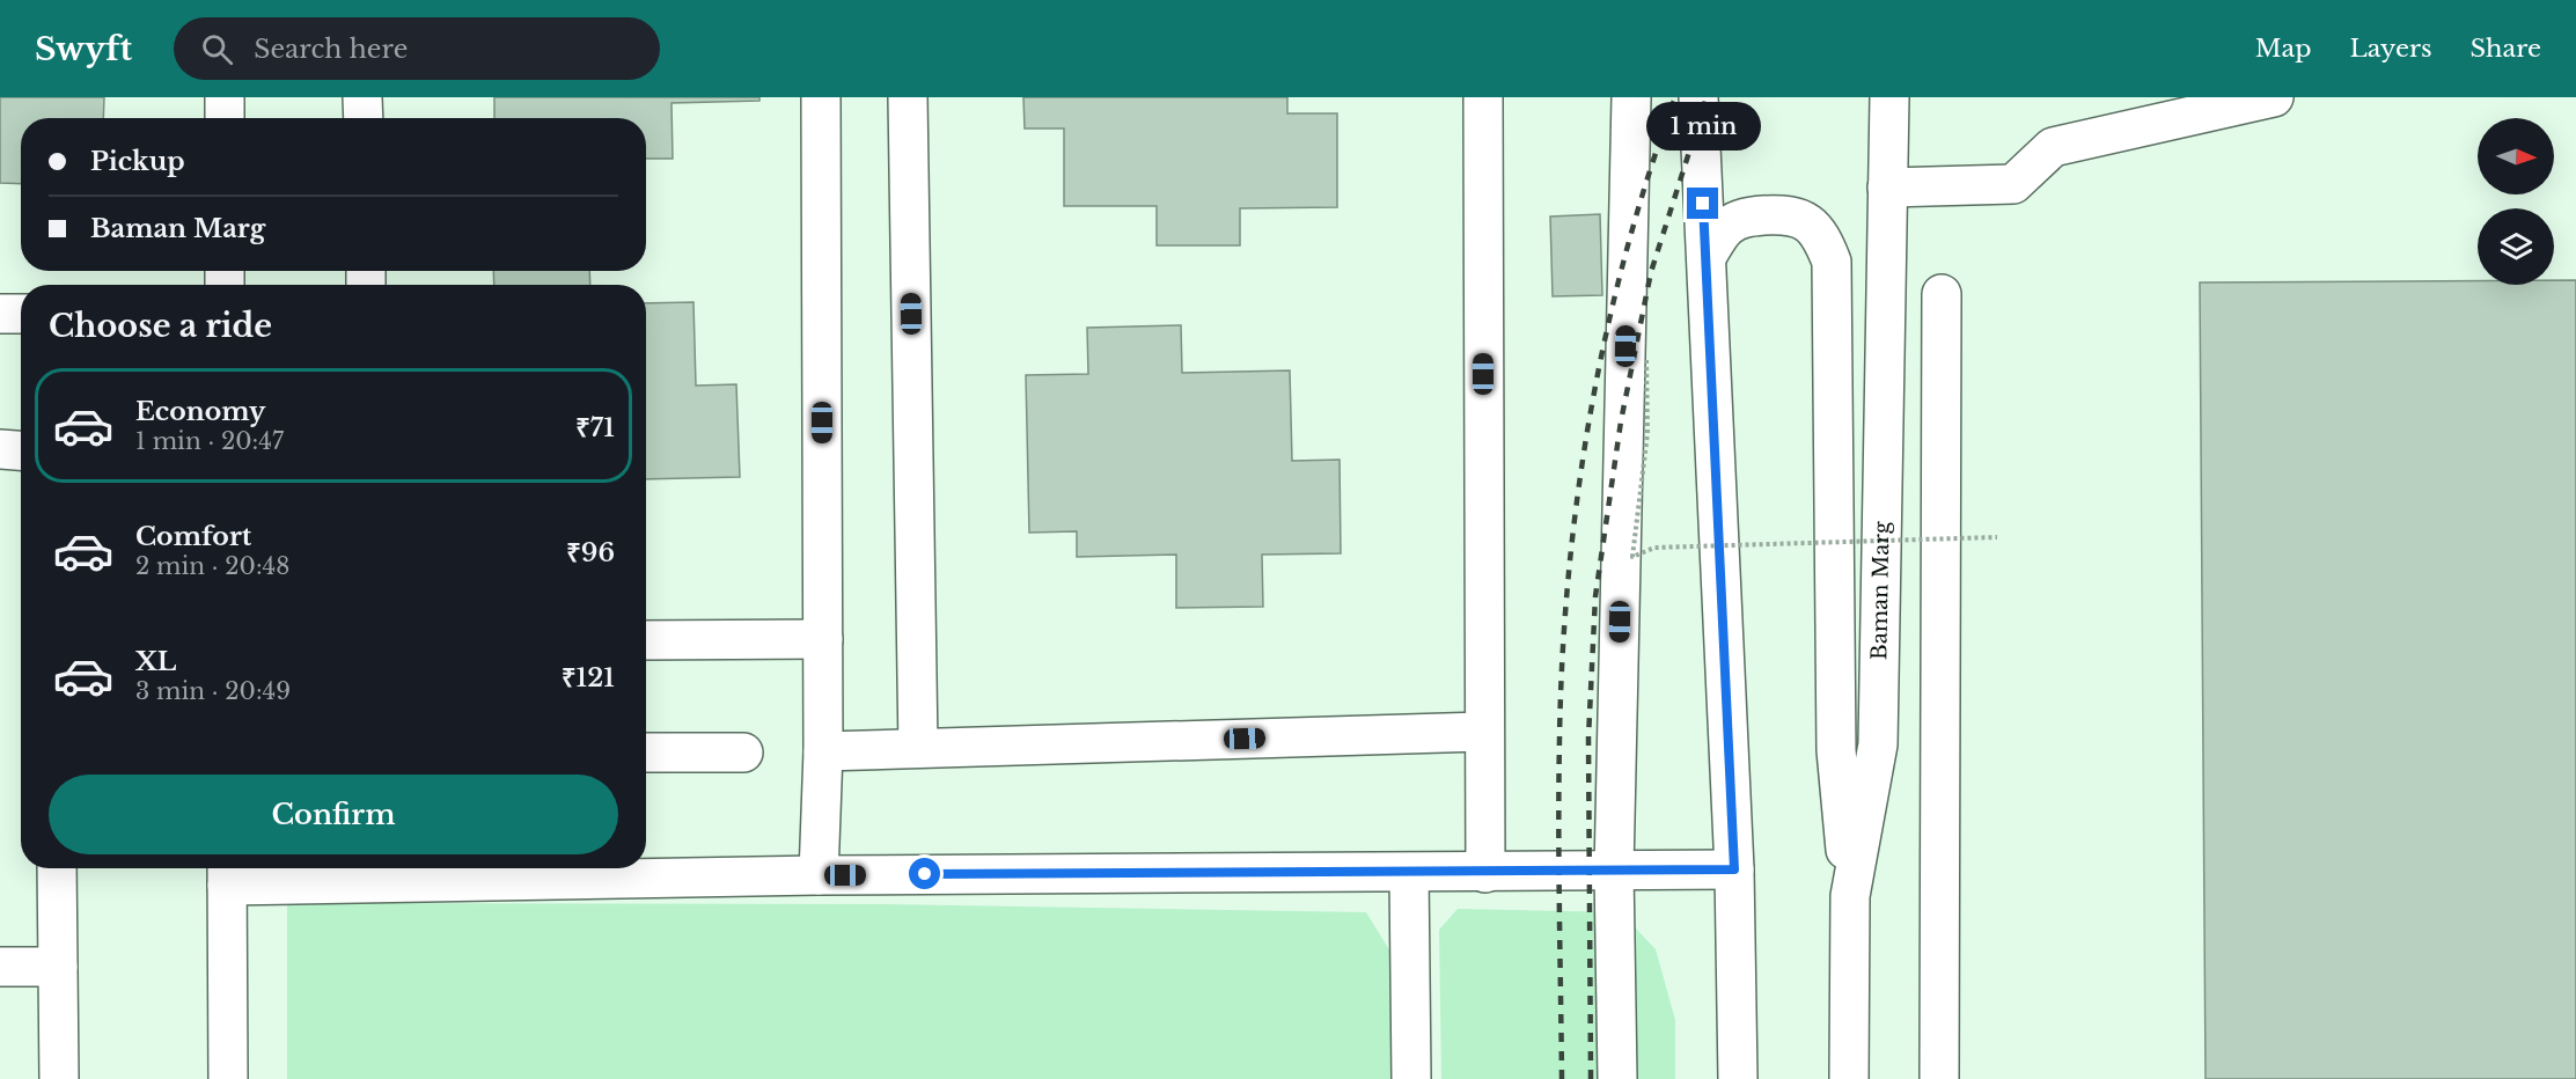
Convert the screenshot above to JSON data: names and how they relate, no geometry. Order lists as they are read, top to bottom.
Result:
{
  "streets": {
    "street": ["Baman Marg"]
  },
  "north": "right",
  "page": {
    "header": "Swyft",
    "search": "Search here",
    "nav": ["Map", "Layers", "Share"],
    "bubble": "1 min",
    "banner": ["Pickup", "Baman Marg"],
    "heading": "Choose a ride",
    "list": [
      {
        "name": "Economy",
        "note": "1 min · 20:47",
        "value": "₹71"
      },
      {
        "name": "Comfort",
        "note": "2 min · 20:48",
        "value": "₹96"
      },
      {
        "name": "XL",
        "note": "3 min · 20:49",
        "value": "₹121"
      }
    ],
    "buttons": "Confirm"
  }
}
